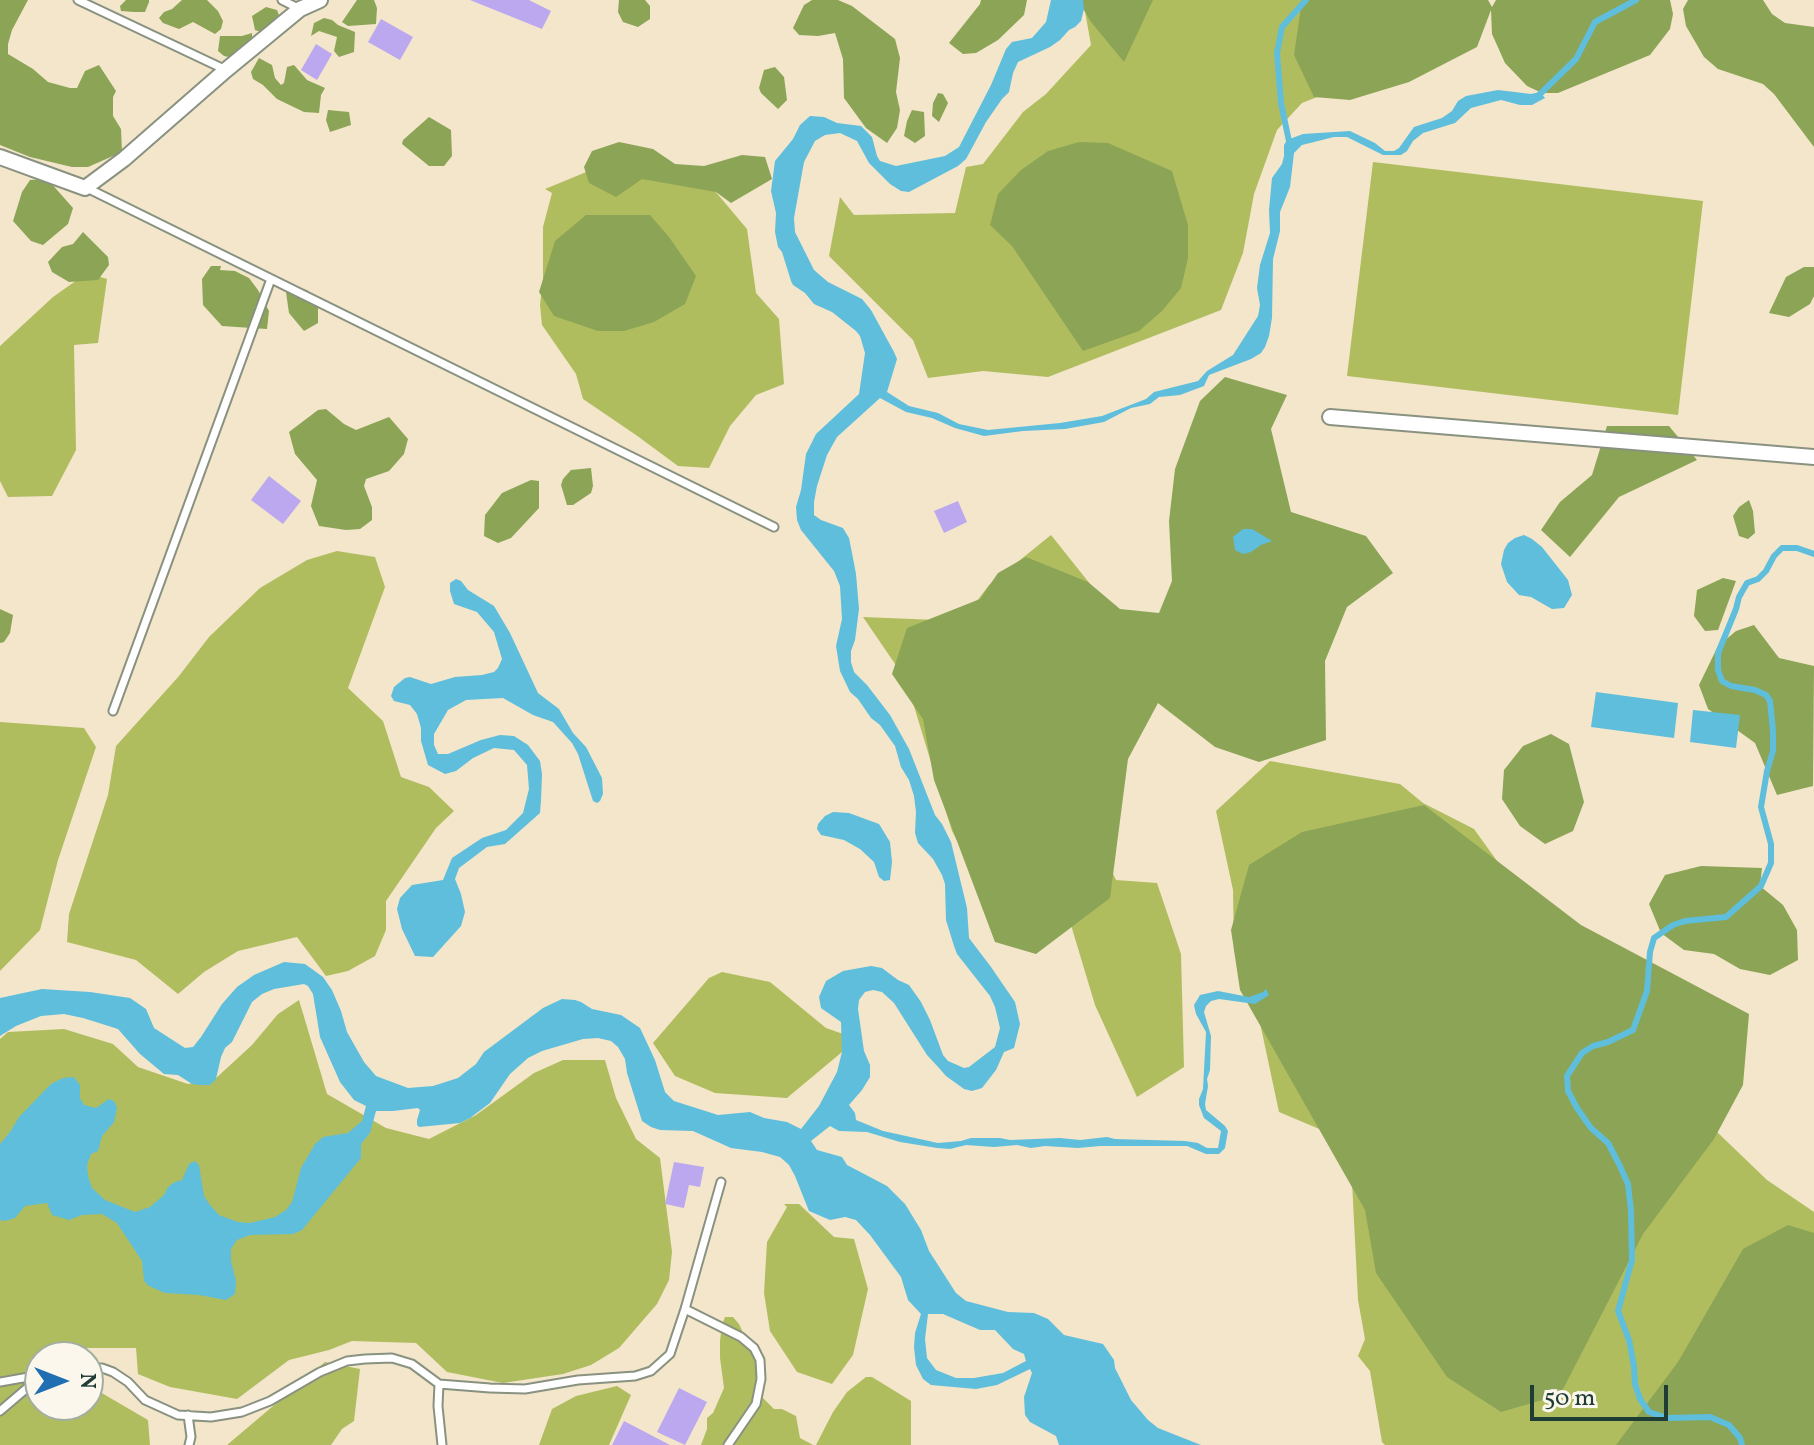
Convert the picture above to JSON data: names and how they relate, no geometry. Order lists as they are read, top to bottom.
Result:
{
  "scale_bar": "50 m",
  "north": "right"
}
